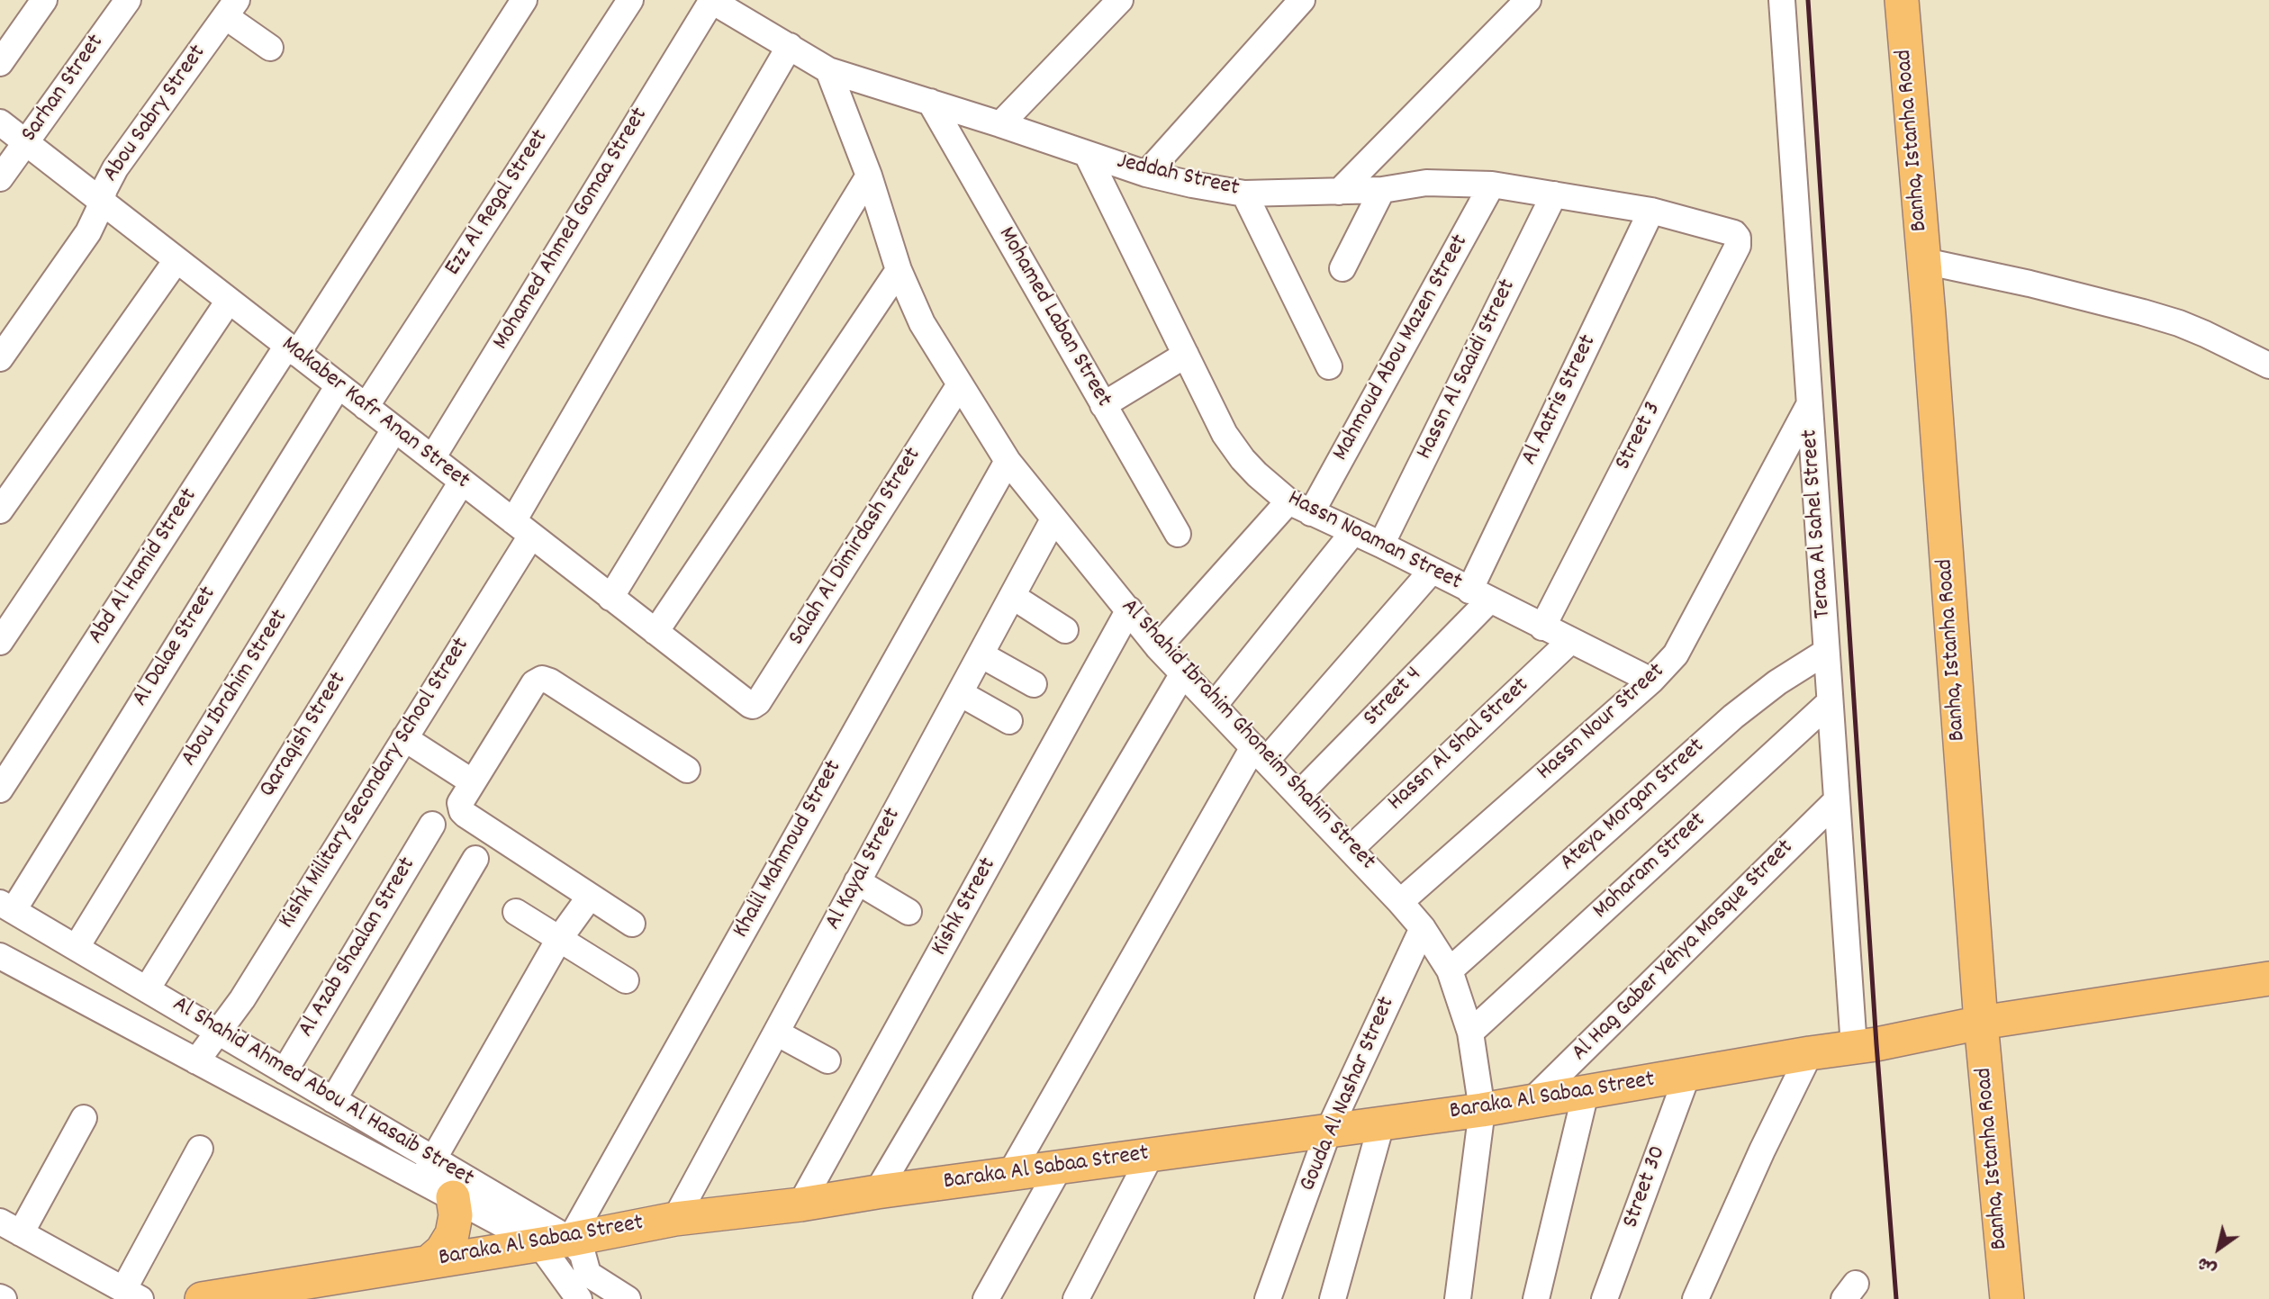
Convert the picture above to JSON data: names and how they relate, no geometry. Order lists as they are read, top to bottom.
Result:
{
  "streets": {
    "main road": ["Banha, Istanha Road", "Baraka Al Sabaa Street"],
    "street": [
      "Sarhan Street",
      "Abou Sabry Street",
      "Jeddah Street",
      "Ezz Al Regal Street",
      "Mohamed Ahmed Gomaa Street",
      "Mohamed Laban Street",
      "Mahmoud Abou Mazen Street",
      "Hassn Al Saaidi Street",
      "Al Aatris Street",
      "Makaber Kafr Anan Street",
      "Street 3",
      "Teraa Al Sahel Street",
      "Hassn Noaman Street",
      "Salah Al Dimirdash Street",
      "Abd Al Hamid Street",
      "Al Dalae Street",
      "Abou Ibrahim Street",
      "Street 4",
      "Hassn Nour Street",
      "Qaraqish Street",
      "Al Shahid Ibrahim Ghoneim Shahin Street",
      "Hassn Al Shal Street",
      "Kishk Military Secondary School Street",
      "Ateya Morgan Street",
      "Khalil Mahmoud Street",
      "Moharam Street",
      "Al Kayal Street",
      "Kishk Street",
      "Al Azab Shaalan Street",
      "Al Hag Gaber Yehya Mosque Street",
      "Al Shahid Ahmed Abou Al Hasaib Street",
      "Gouda Al Nashar Street",
      "Street 30"
    ]
  },
  "crossings": [
    ["Sarhan Street", "Makaber Kafr Anan Street"],
    ["Abou Sabry Street", "Makaber Kafr Anan Street"],
    ["Banha, Istanha Road", "Baraka Al Sabaa Street"],
    ["Jeddah Street", "Mohamed Ahmed Gomaa Street"],
    ["Jeddah Street", "Mohamed Laban Street"],
    ["Jeddah Street", "Mahmoud Abou Mazen Street"],
    ["Jeddah Street", "Hassn Al Saaidi Street"],
    ["Jeddah Street", "Al Aatris Street"],
    ["Jeddah Street", "Street 3"],
    ["Jeddah Street", "Hassn Noaman Street"],
    ["Jeddah Street", "Al Shahid Ibrahim Ghoneim Shahin Street"],
    ["Jeddah Street", "Kishk Military Secondary School Street"],
    ["Ezz Al Regal Street", "Makaber Kafr Anan Street"],
    ["Mohamed Ahmed Gomaa Street", "Makaber Kafr Anan Street"],
    ["Mahmoud Abou Mazen Street", "Hassn Noaman Street"],
    ["Hassn Al Saaidi Street", "Hassn Noaman Street"],
    ["Al Aatris Street", "Hassn Noaman Street"],
    ["Al Aatris Street", "Street 4"],
    ["Makaber Kafr Anan Street", "Salah Al Dimirdash Street"],
    ["Makaber Kafr Anan Street", "Abd Al Hamid Street"],
    ["Makaber Kafr Anan Street", "Al Dalae Street"],
    ["Makaber Kafr Anan Street", "Abou Ibrahim Street"],
    ["Makaber Kafr Anan Street", "Qaraqish Street"],
    ["Makaber Kafr Anan Street", "Kishk Military Secondary School Street"],
    ["Street 3", "Hassn Noaman Street"],
    ["Teraa Al Sahel Street", "Hassn Nour Street"],
    ["Teraa Al Sahel Street", "Ateya Morgan Street"],
    ["Teraa Al Sahel Street", "Moharam Street"],
    ["Teraa Al Sahel Street", "Al Hag Gaber Yehya Mosque Street"],
    ["Teraa Al Sahel Street", "Baraka Al Sabaa Street"],
    ["Hassn Noaman Street", "Street 4"],
    ["Hassn Noaman Street", "Hassn Nour Street"],
    ["Hassn Noaman Street", "Hassn Al Shal Street"],
    ["Salah Al Dimirdash Street", "Al Shahid Ibrahim Ghoneim Shahin Street"],
    ["Al Dalae Street", "Al Shahid Ahmed Abou Al Hasaib Street"],
    ["Abou Ibrahim Street", "Al Shahid Ahmed Abou Al Hasaib Street"],
    ["Street 4", "Al Shahid Ibrahim Ghoneim Shahin Street"],
    ["Hassn Nour Street", "Al Shahid Ibrahim Ghoneim Shahin Street"],
    ["Qaraqish Street", "Al Shahid Ahmed Abou Al Hasaib Street"],
    ["Al Shahid Ibrahim Ghoneim Shahin Street", "Hassn Al Shal Street"],
    ["Al Shahid Ibrahim Ghoneim Shahin Street", "Ateya Morgan Street"],
    ["Al Shahid Ibrahim Ghoneim Shahin Street", "Khalil Mahmoud Street"],
    ["Al Shahid Ibrahim Ghoneim Shahin Street", "Moharam Street"],
    ["Al Shahid Ibrahim Ghoneim Shahin Street", "Al Kayal Street"],
    ["Al Shahid Ibrahim Ghoneim Shahin Street", "Kishk Street"],
    ["Al Shahid Ibrahim Ghoneim Shahin Street", "Gouda Al Nashar Street"],
    ["Al Shahid Ibrahim Ghoneim Shahin Street", "Baraka Al Sabaa Street"],
    ["Kishk Military Secondary School Street", "Al Shahid Ahmed Abou Al Hasaib Street"],
    ["Khalil Mahmoud Street", "Al Shahid Ahmed Abou Al Hasaib Street"],
    ["Khalil Mahmoud Street", "Baraka Al Sabaa Street"],
    ["Al Kayal Street", "Baraka Al Sabaa Street"],
    ["Kishk Street", "Baraka Al Sabaa Street"],
    ["Al Azab Shaalan Street", "Al Shahid Ahmed Abou Al Hasaib Street"],
    ["Al Hag Gaber Yehya Mosque Street", "Baraka Al Sabaa Street"],
    ["Al Shahid Ahmed Abou Al Hasaib Street", "Baraka Al Sabaa Street"],
    ["Gouda Al Nashar Street", "Baraka Al Sabaa Street"],
    ["Baraka Al Sabaa Street", "Street 30"]
  ],
  "north": "bottom left"
}
